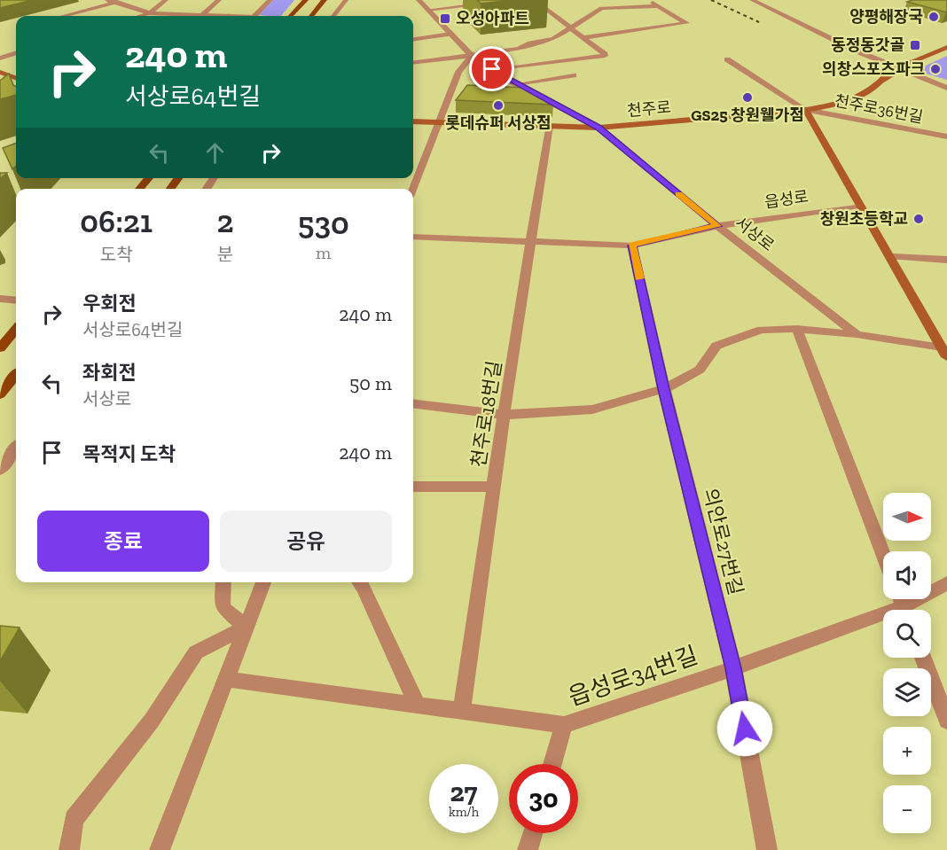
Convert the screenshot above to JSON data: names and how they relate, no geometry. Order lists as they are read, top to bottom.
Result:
{
  "streets": {
    "main road": ["천주로"],
    "street": [
      "천주로36번길",
      "읍성로",
      "서상로",
      "천주로18번길",
      "의안로27번길",
      "읍성로34번길"
    ]
  },
  "crossings": [
    ["천주로", "천주로36번길"],
    ["천주로", "서상로"],
    ["천주로", "천주로18번길"],
    ["읍성로", "서상로"],
    ["읍성로", "천주로18번길"],
    ["읍성로", "의안로27번길"],
    ["천주로18번길", "읍성로34번길"],
    ["의안로27번길", "읍성로34번길"]
  ],
  "places": {
    "other": [
      "양평해장국",
      "의창스포츠파크",
      "GS25 창원웰가점",
      "롯데슈퍼 서상점",
      "창원초등학교"
    ],
    "transit": ["오성아파트", "동정동갓골"]
  },
  "north": "right",
  "page": {
    "turn": ["240 m", "서상로64번길"],
    "eta": [
      "06:21",
      "도착",
      "2",
      "분",
      "530",
      "m"
    ],
    "list": [
      {
        "name": "우회전",
        "note": "서상로64번길",
        "value": "240 m"
      },
      {
        "name": "좌회전",
        "note": "서상로",
        "value": "50 m"
      },
      {
        "name": "목적지 도착",
        "value": "240 m"
      }
    ],
    "map_buttons": ["+", "−"],
    "buttons": ["종료", "공유"],
    "speed": "27 km/h",
    "limit": "30"
  }
}
